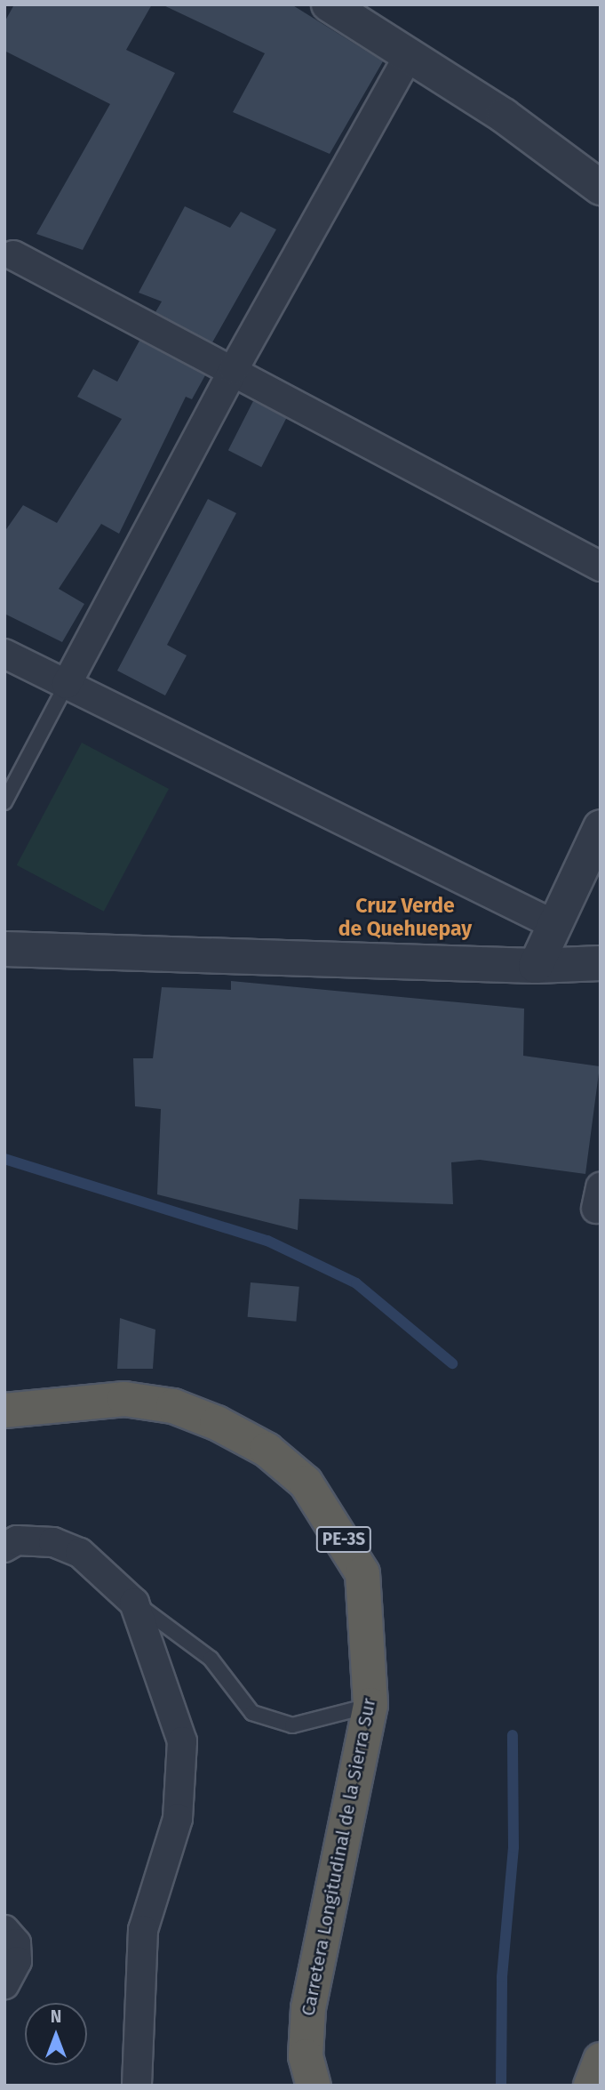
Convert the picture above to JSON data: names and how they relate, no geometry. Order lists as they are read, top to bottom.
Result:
{
  "streets": {
    "highway": ["PE-3S", "Carretera Longitudinal de la Sierra Sur"]
  },
  "districts": ["Cruz Verde de Quehuepay"],
  "north": "top"
}
